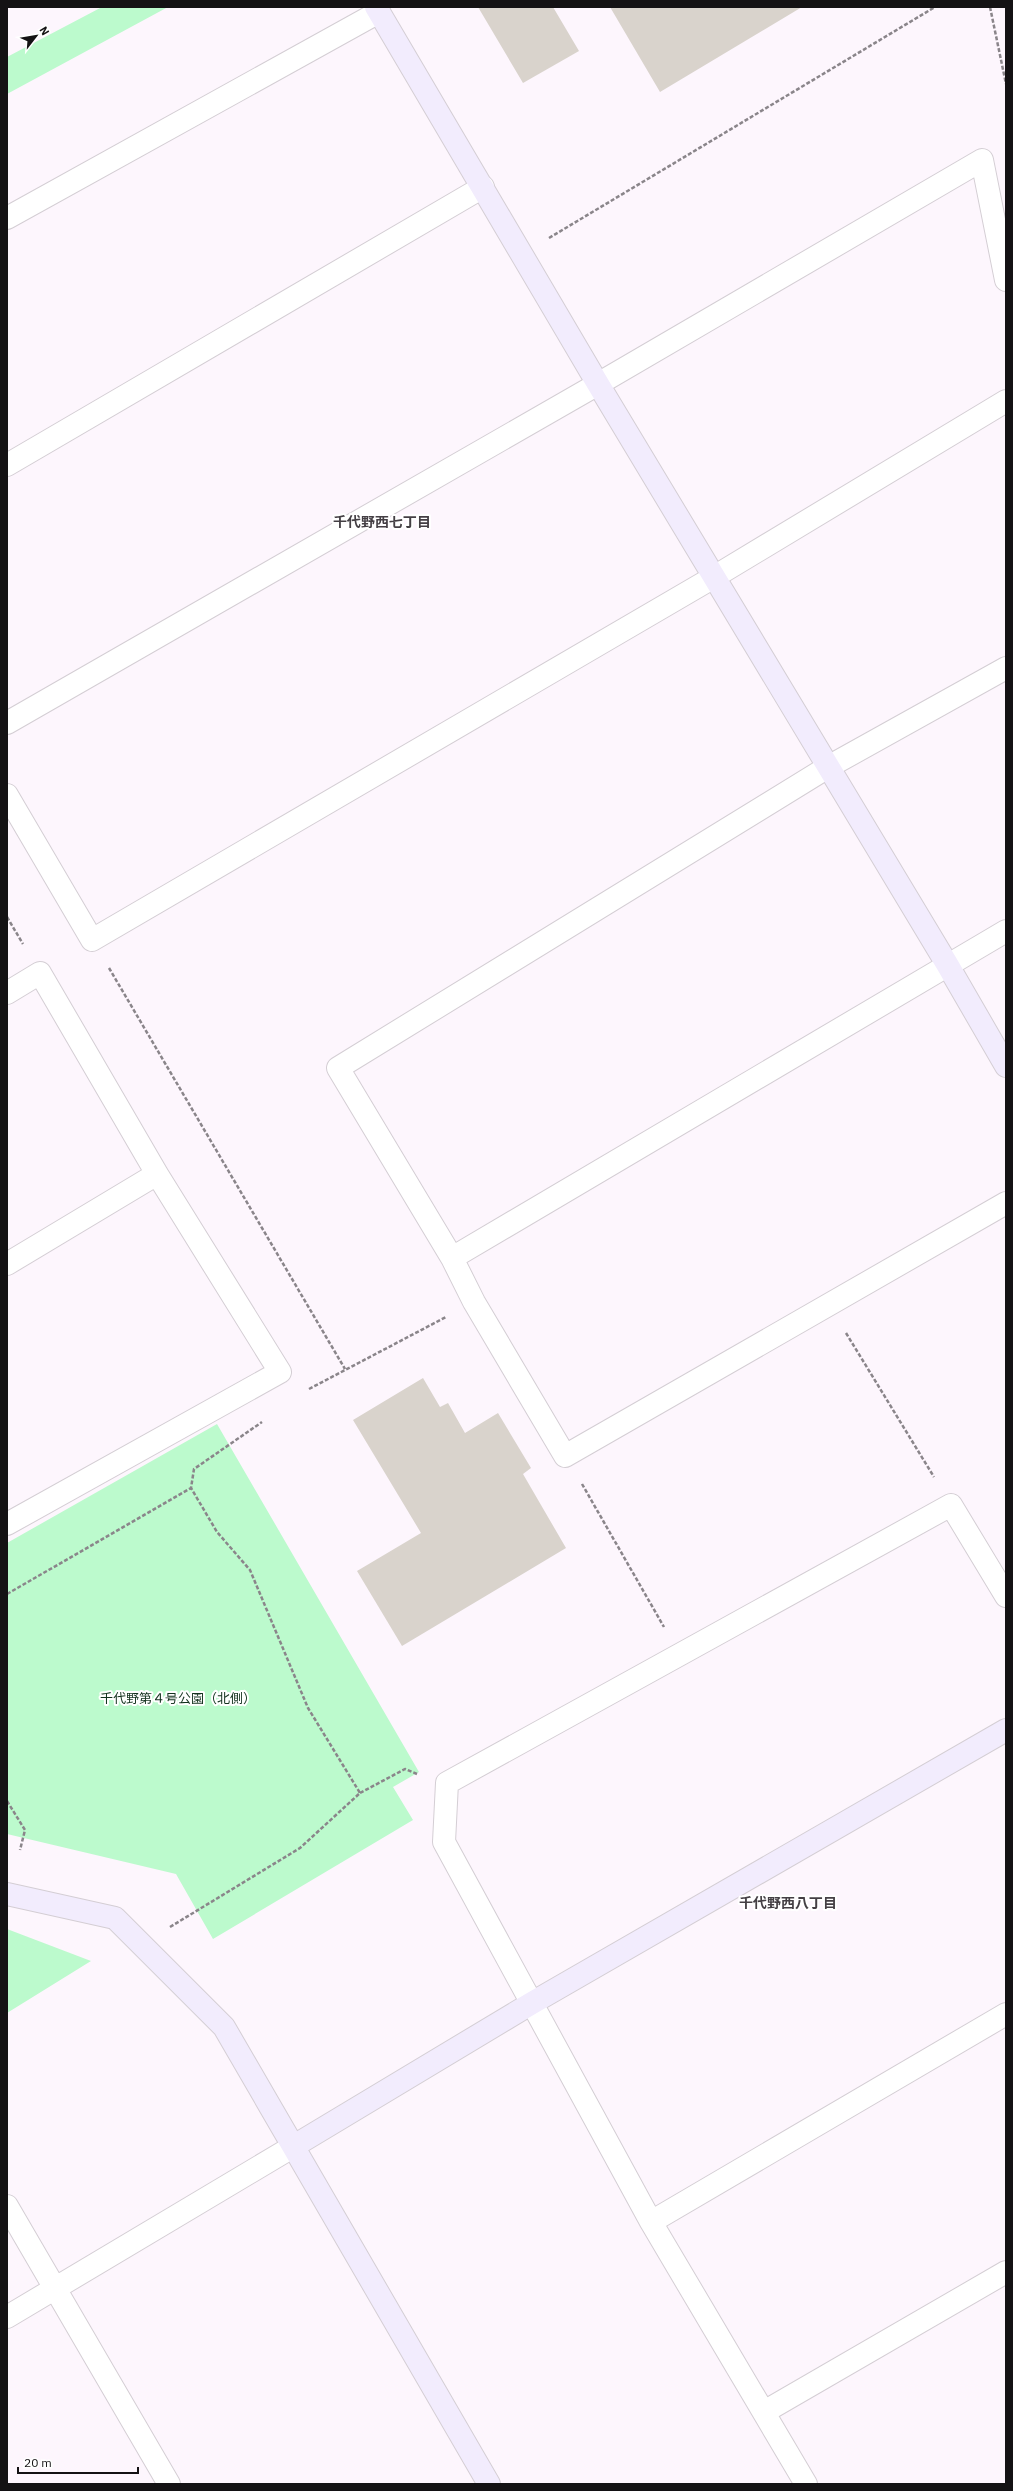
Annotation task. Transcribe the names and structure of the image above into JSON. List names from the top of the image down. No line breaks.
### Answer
{"districts":["千代野西七丁目","千代野西八丁目"],"parks":["千代野第４号公園（北側）"],"scale_bar":"20 m","north":"top right"}
